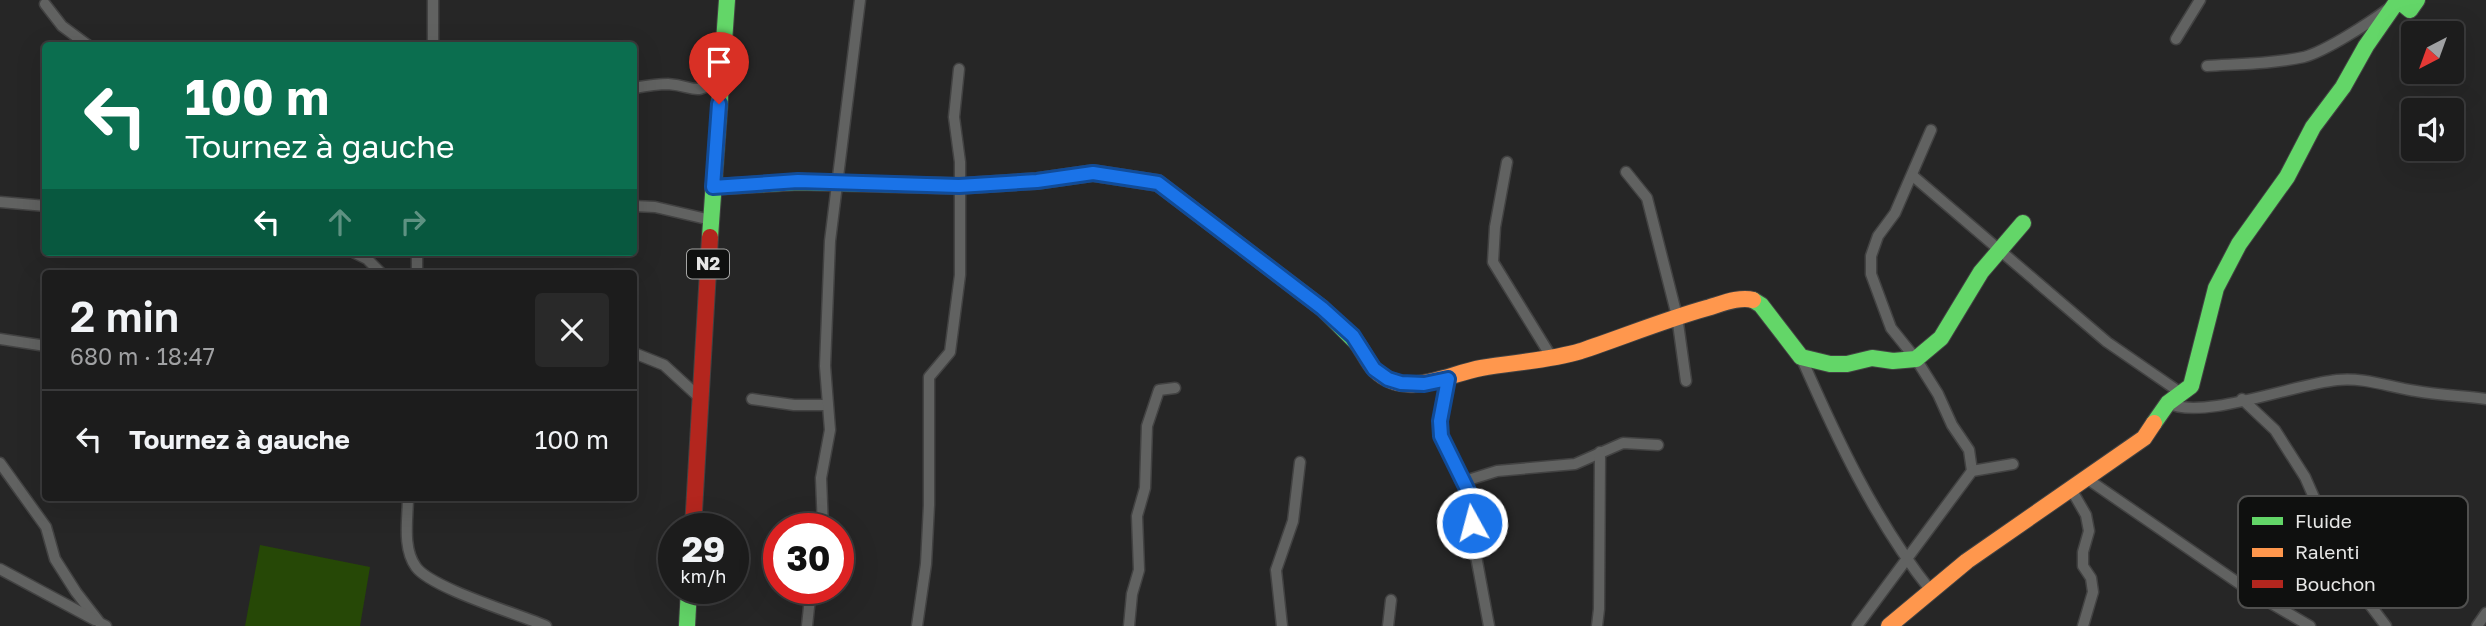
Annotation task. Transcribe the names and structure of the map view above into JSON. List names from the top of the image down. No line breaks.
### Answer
{"streets":{"main road":["N2"]},"legend":["Fluide","Ralenti","Bouchon"],"north":"bottom left","page":{"turn":["100 m","Tournez à gauche"],"heading":["2 min","680 m · 18:47"],"list":[{"name":"Tournez à gauche","value":"100 m"}],"speed":"29 km/h","limit":"30"}}
